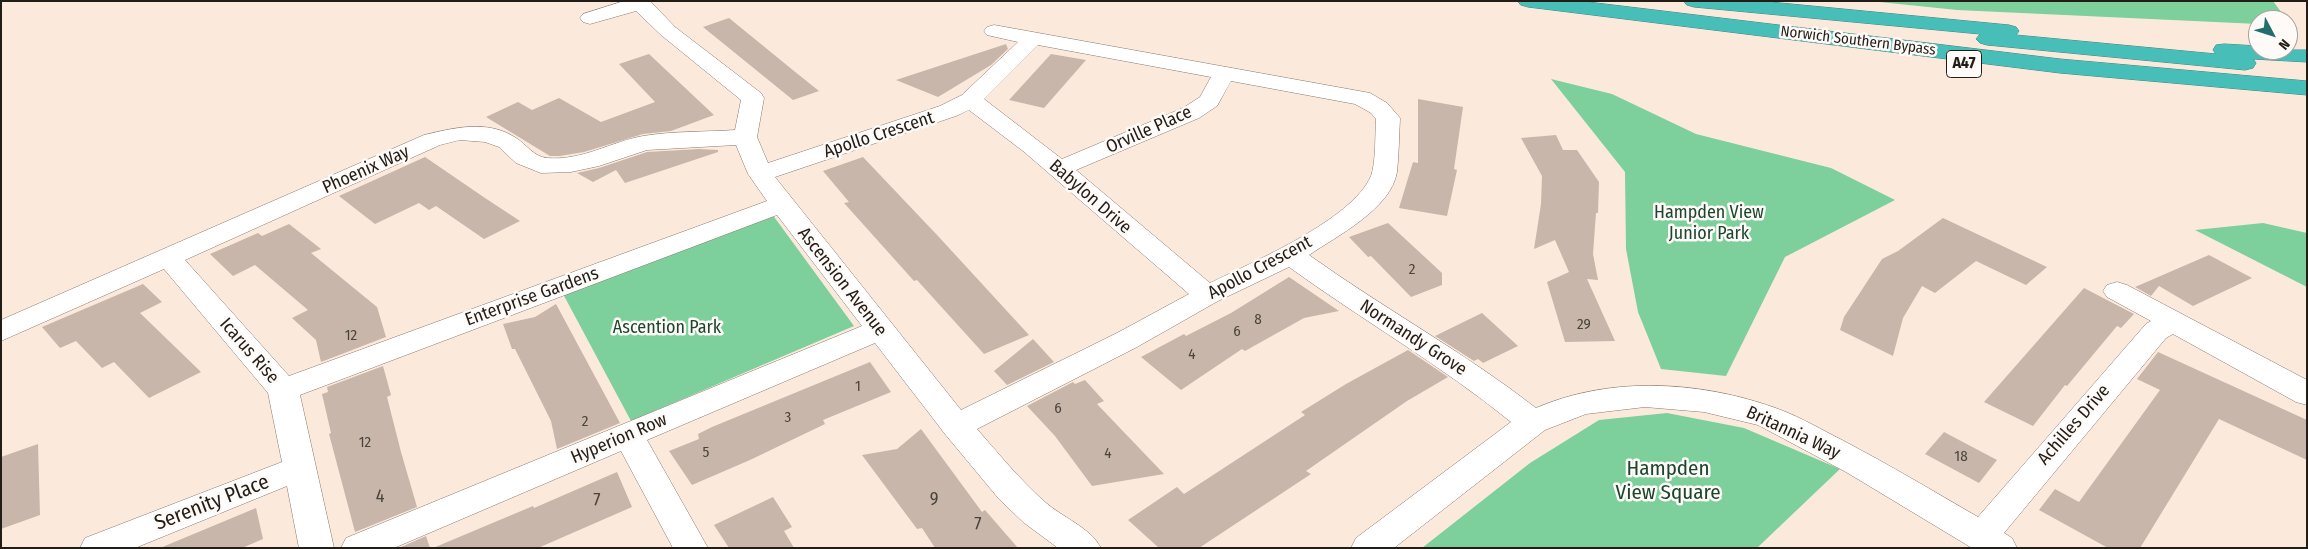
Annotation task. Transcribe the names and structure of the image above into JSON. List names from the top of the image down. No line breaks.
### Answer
{"streets":{"highway":["Norwich Southern Bypass","A47"],"street":["Orville Place","Apollo Crescent","Phoenix Way","Babylon Drive","Ascension Avenue","Enterprise Gardens","Normandy Grove","Icarus Rise","Achilles Drive","Britannia Way","Hyperion Row","Serenity Place"]},"crossings":[["Norwich Southern Bypass","A47"],["Orville Place","Apollo Crescent"],["Orville Place","Babylon Drive"],["Apollo Crescent","Babylon Drive"],["Apollo Crescent","Ascension Avenue"],["Apollo Crescent","Normandy Grove"],["Phoenix Way","Ascension Avenue"],["Phoenix Way","Icarus Rise"],["Ascension Avenue","Enterprise Gardens"],["Ascension Avenue","Hyperion Row"],["Enterprise Gardens","Icarus Rise"],["Normandy Grove","Britannia Way"],["Icarus Rise","Serenity Place"],["Achilles Drive","Britannia Way"]],"parks":["Hampden View Junior Park","Ascention Park","Hampden View Square"],"house_numbers":["2","8","29","6","12","4","1","6","3","2","12","5","4","18","4","9","7","7"],"north":"bottom right"}
